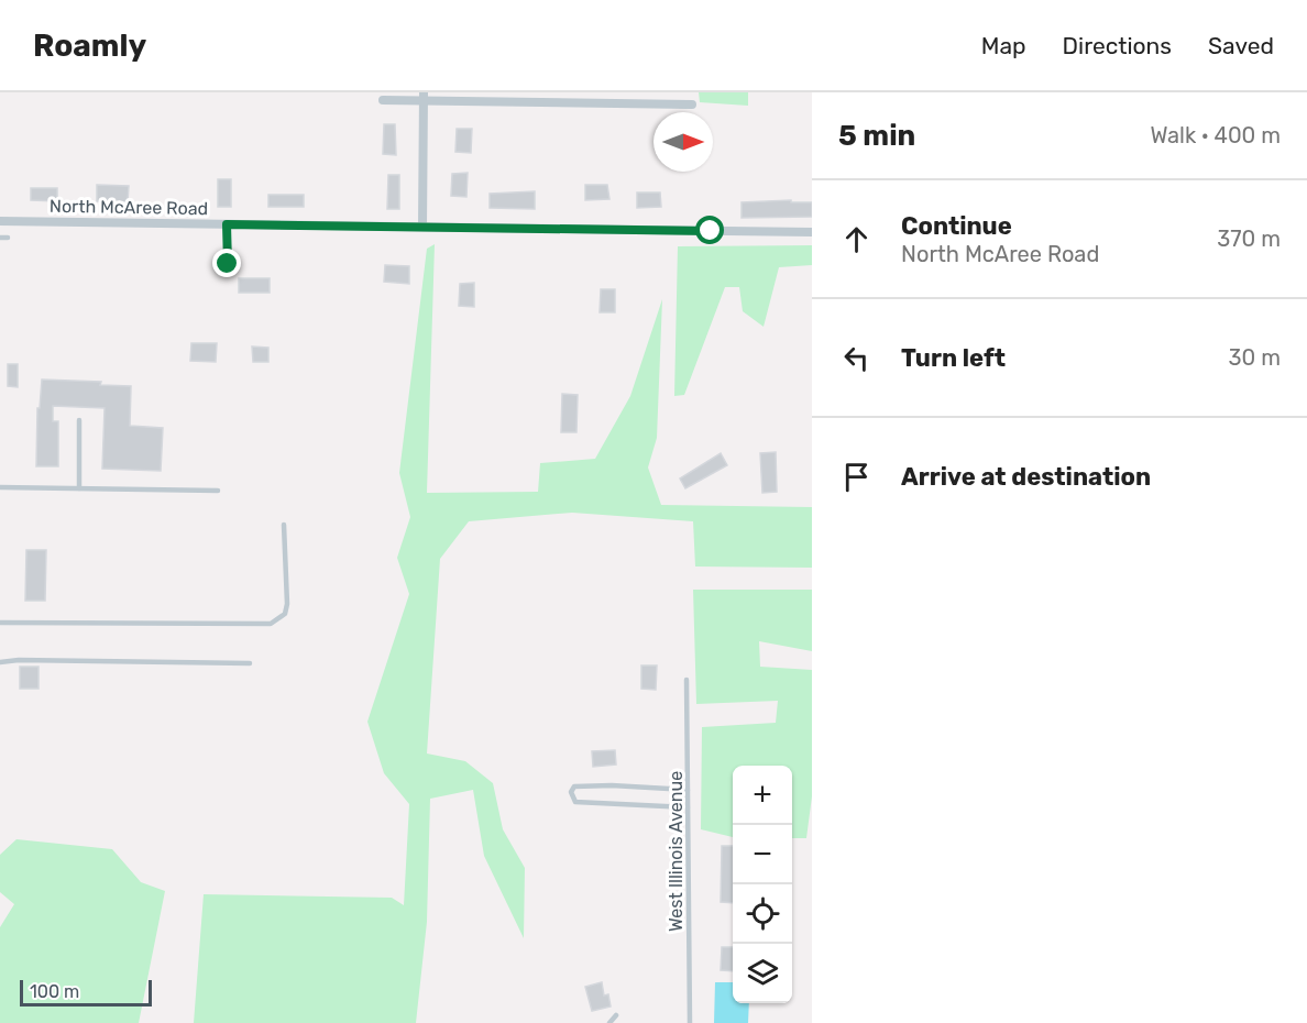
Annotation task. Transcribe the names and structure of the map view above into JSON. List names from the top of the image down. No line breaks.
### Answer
{"streets":{"street":["North McAree Road"],"lane":["West Illinois Avenue"]},"scale_bar":"100 m","north":"right","page":{"header":"Roamly","nav":["Map","Directions","Saved"],"heading":["5 min","Walk · 400 m"],"list":[["Continue","North McAree Road","370 m"],["Turn left","30 m"],"Arrive at destination"],"map_buttons":["+","−"],"scale":"100 m"}}
